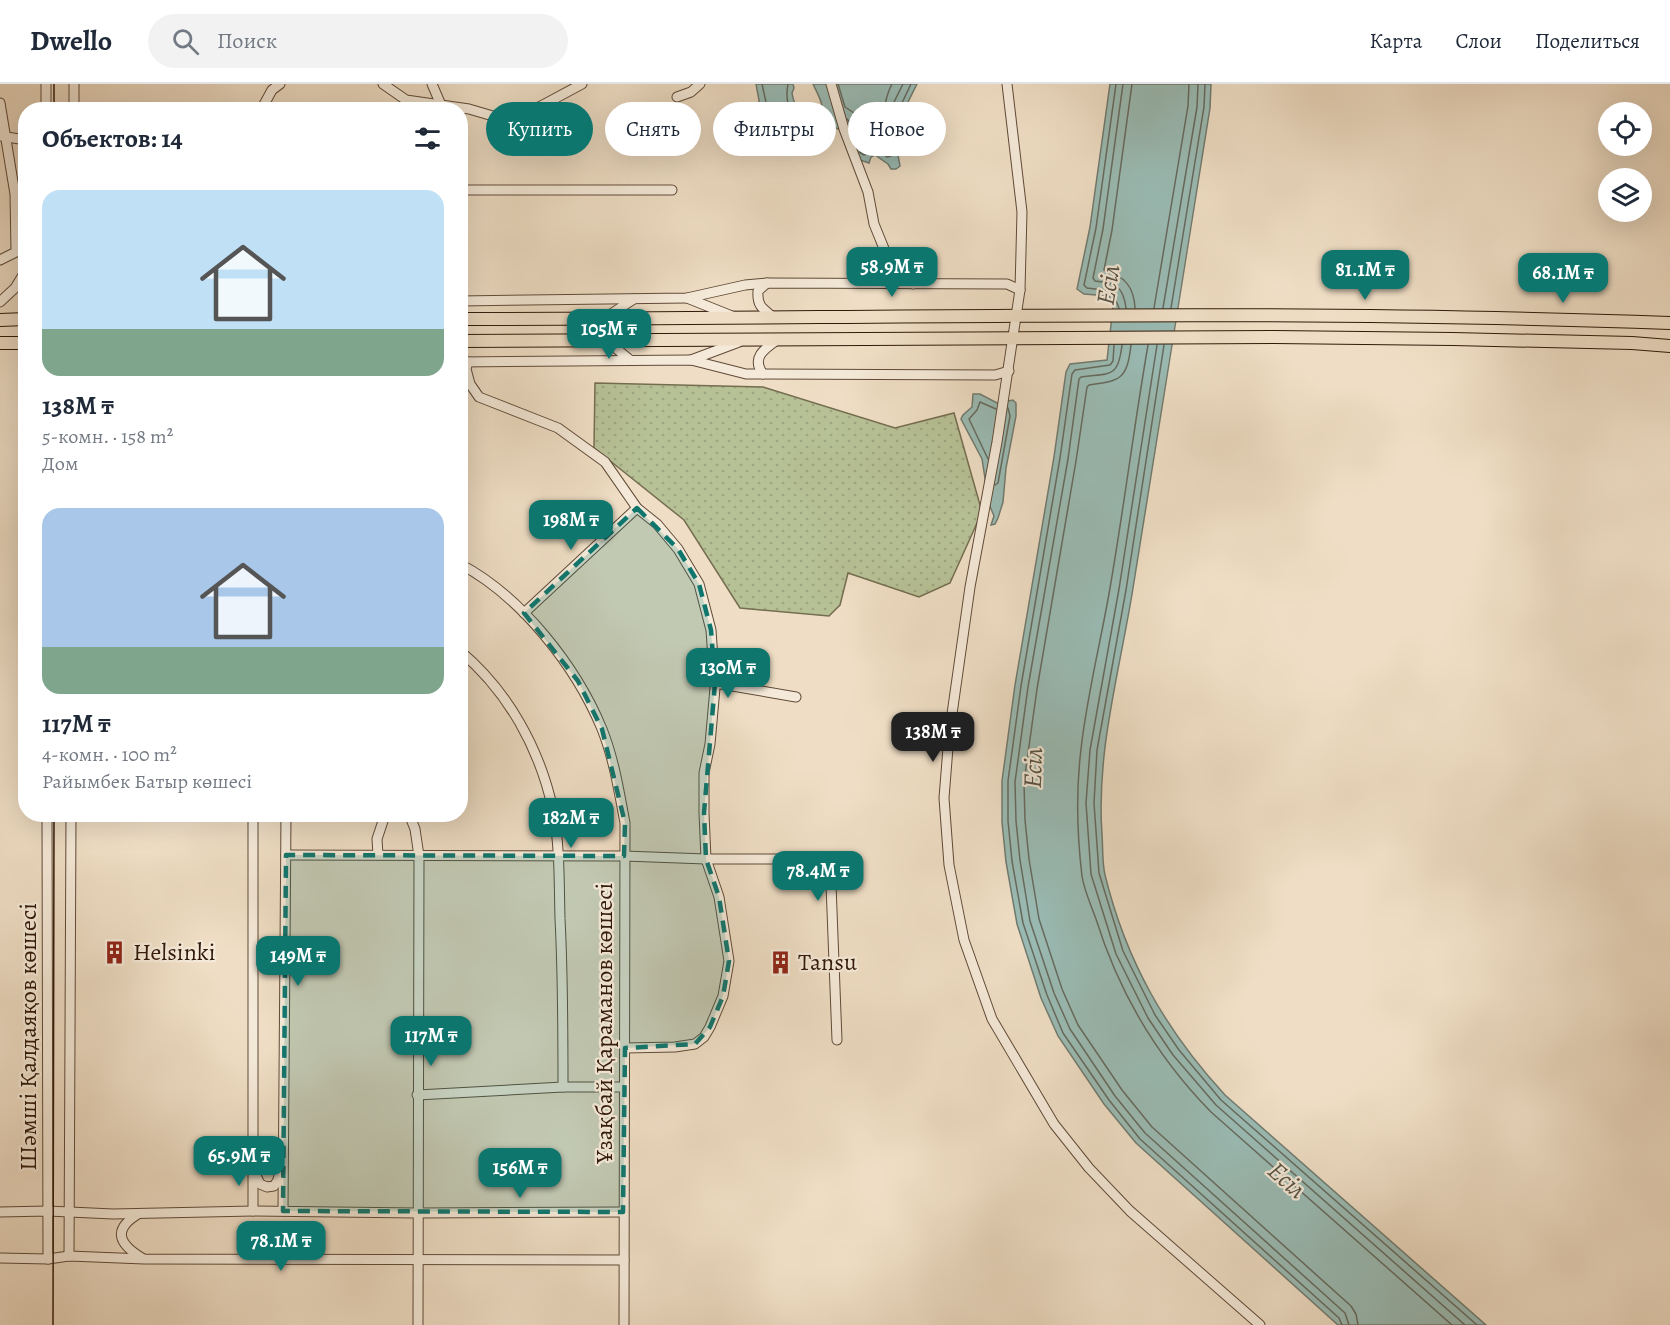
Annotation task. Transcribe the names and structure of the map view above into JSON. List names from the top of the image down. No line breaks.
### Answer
{"streets":{"street":["Ұзақбай Қараманов көшесі","Шәмші Қалдаяқов көшесі"]},"water":["Есіл"],"places":{"building":["Helsinki","Tansu"]},"page":{"header":"Dwello","search":"Поиск","nav":["Карта","Слои","Поделиться"],"chip":["Купить","Снять","Фильтры","Новое"],"heading":"Объектов: 14","list":[{"name":"138M ₸","note":"5-комн. · 158 m² · Дом"},{"name":"117M ₸","note":"4-комн. · 100 m² · Райымбек Батыр көшесі"}],"price":["58.9M ₸","81.1M ₸","68.1M ₸","105M ₸","198M ₸","130M ₸","138M ₸","182M ₸","78.4M ₸","149M ₸","117M ₸","65.9M ₸","156M ₸","78.1M ₸"]}}
